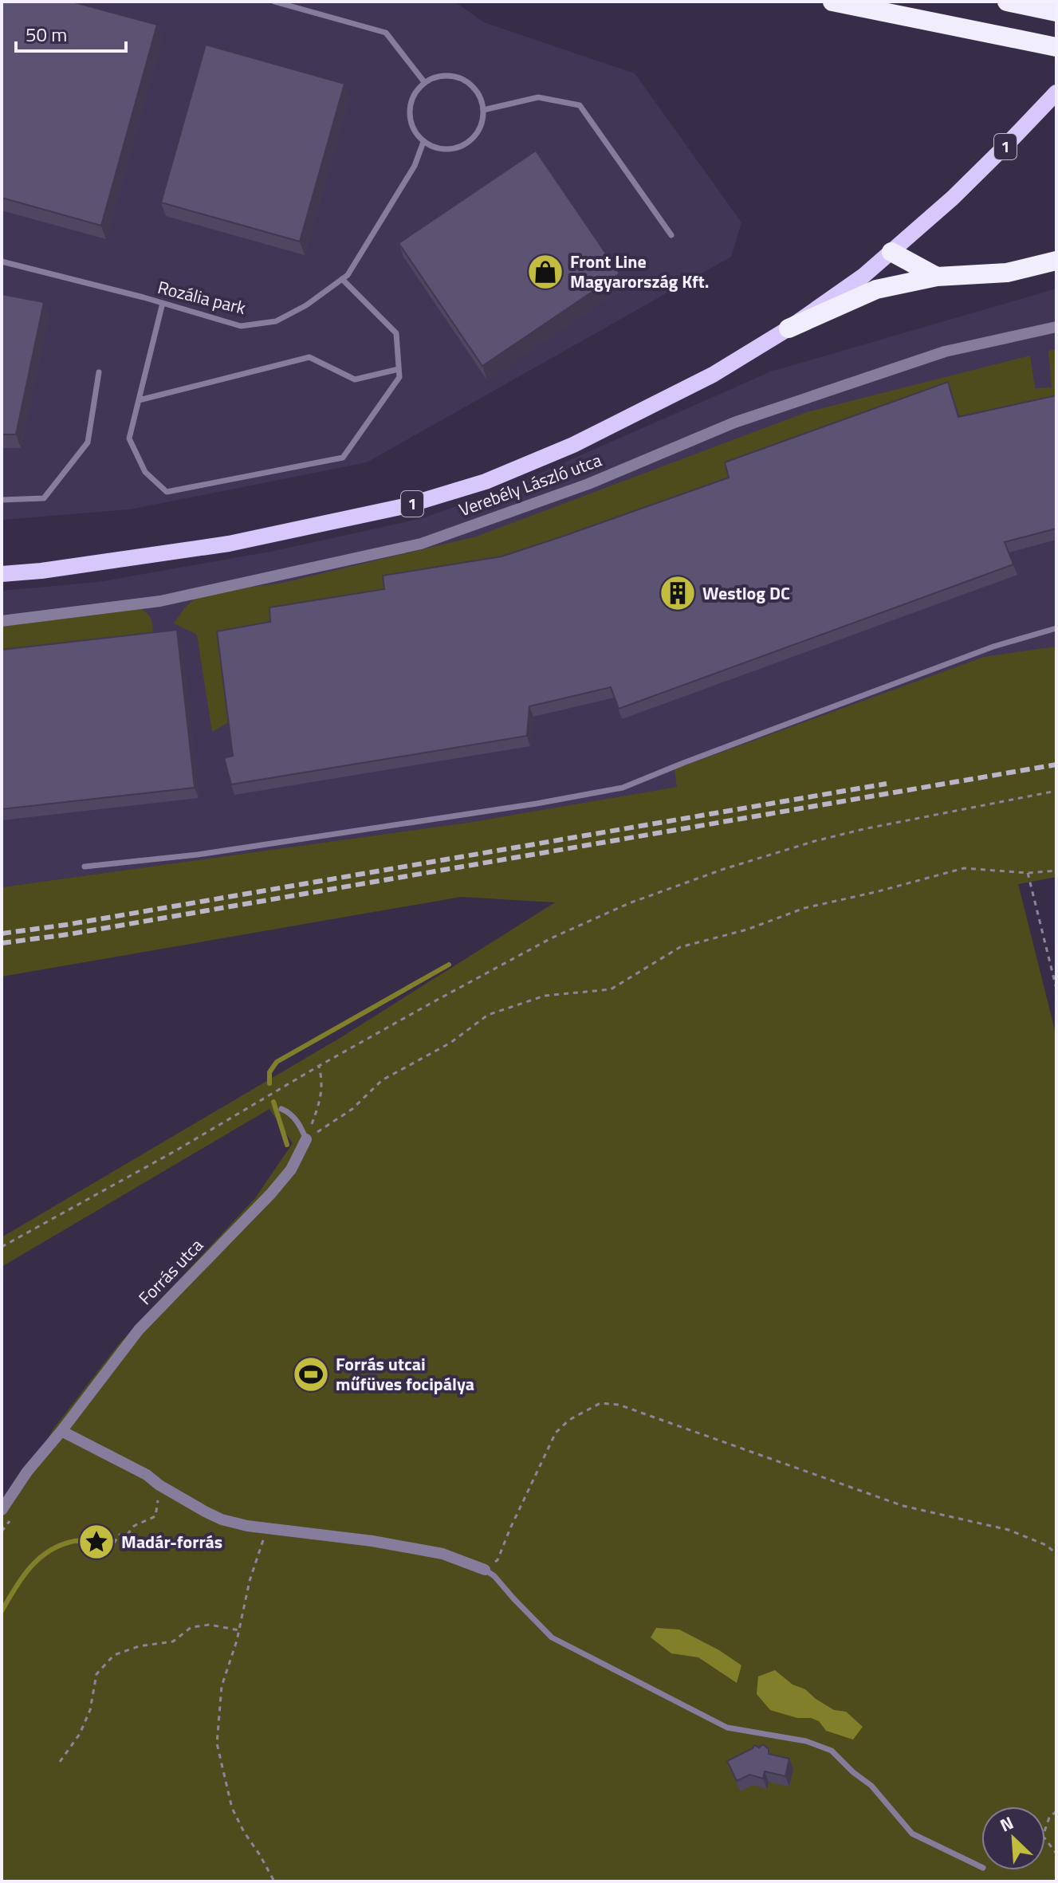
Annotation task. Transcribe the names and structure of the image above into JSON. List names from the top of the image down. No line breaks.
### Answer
{"streets":{"main road":["1"],"street":["Verebély László utca","Forrás utca"],"lane":["Rozália park"]},"places":{"shop":["Front Line Magyarország Kft."],"building":["Westlog DC"],"sports":["Forrás utcai műfüves focipálya"],"place":["Madár-forrás"]},"scale_bar":"50 m","north":"top left"}
